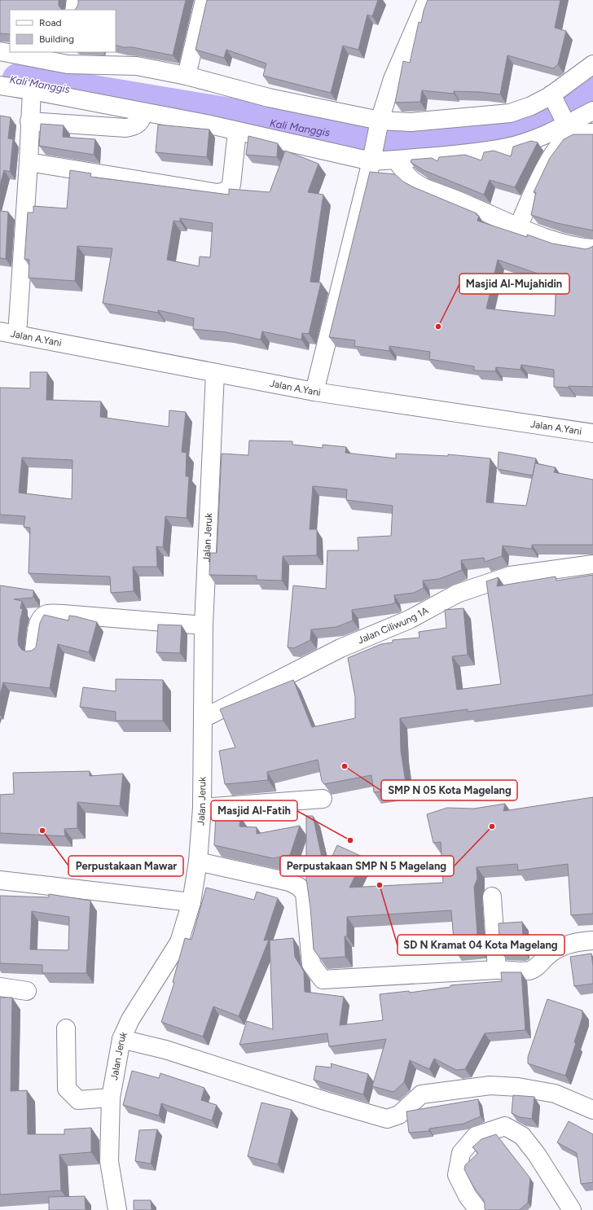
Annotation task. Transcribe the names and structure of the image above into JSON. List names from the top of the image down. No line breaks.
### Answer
{"streets":{"main road":["Jalan A.Yani","Jalan Jeruk","Jalan Ciliwung 1A"]},"crossings":[["Jalan A.Yani","Jalan Jeruk"],["Jalan Jeruk","Jalan Ciliwung 1A"]],"water":["Kali Manggis"],"places":["Masjid Al-Mujahidin","SMP N 05 Kota Magelang","Perpustakaan SMP N 5 Magelang","Perpustakaan Mawar","Masjid Al-Fatih","SD N Kramat 04 Kota Magelang"],"legend":["Road","Building"]}
